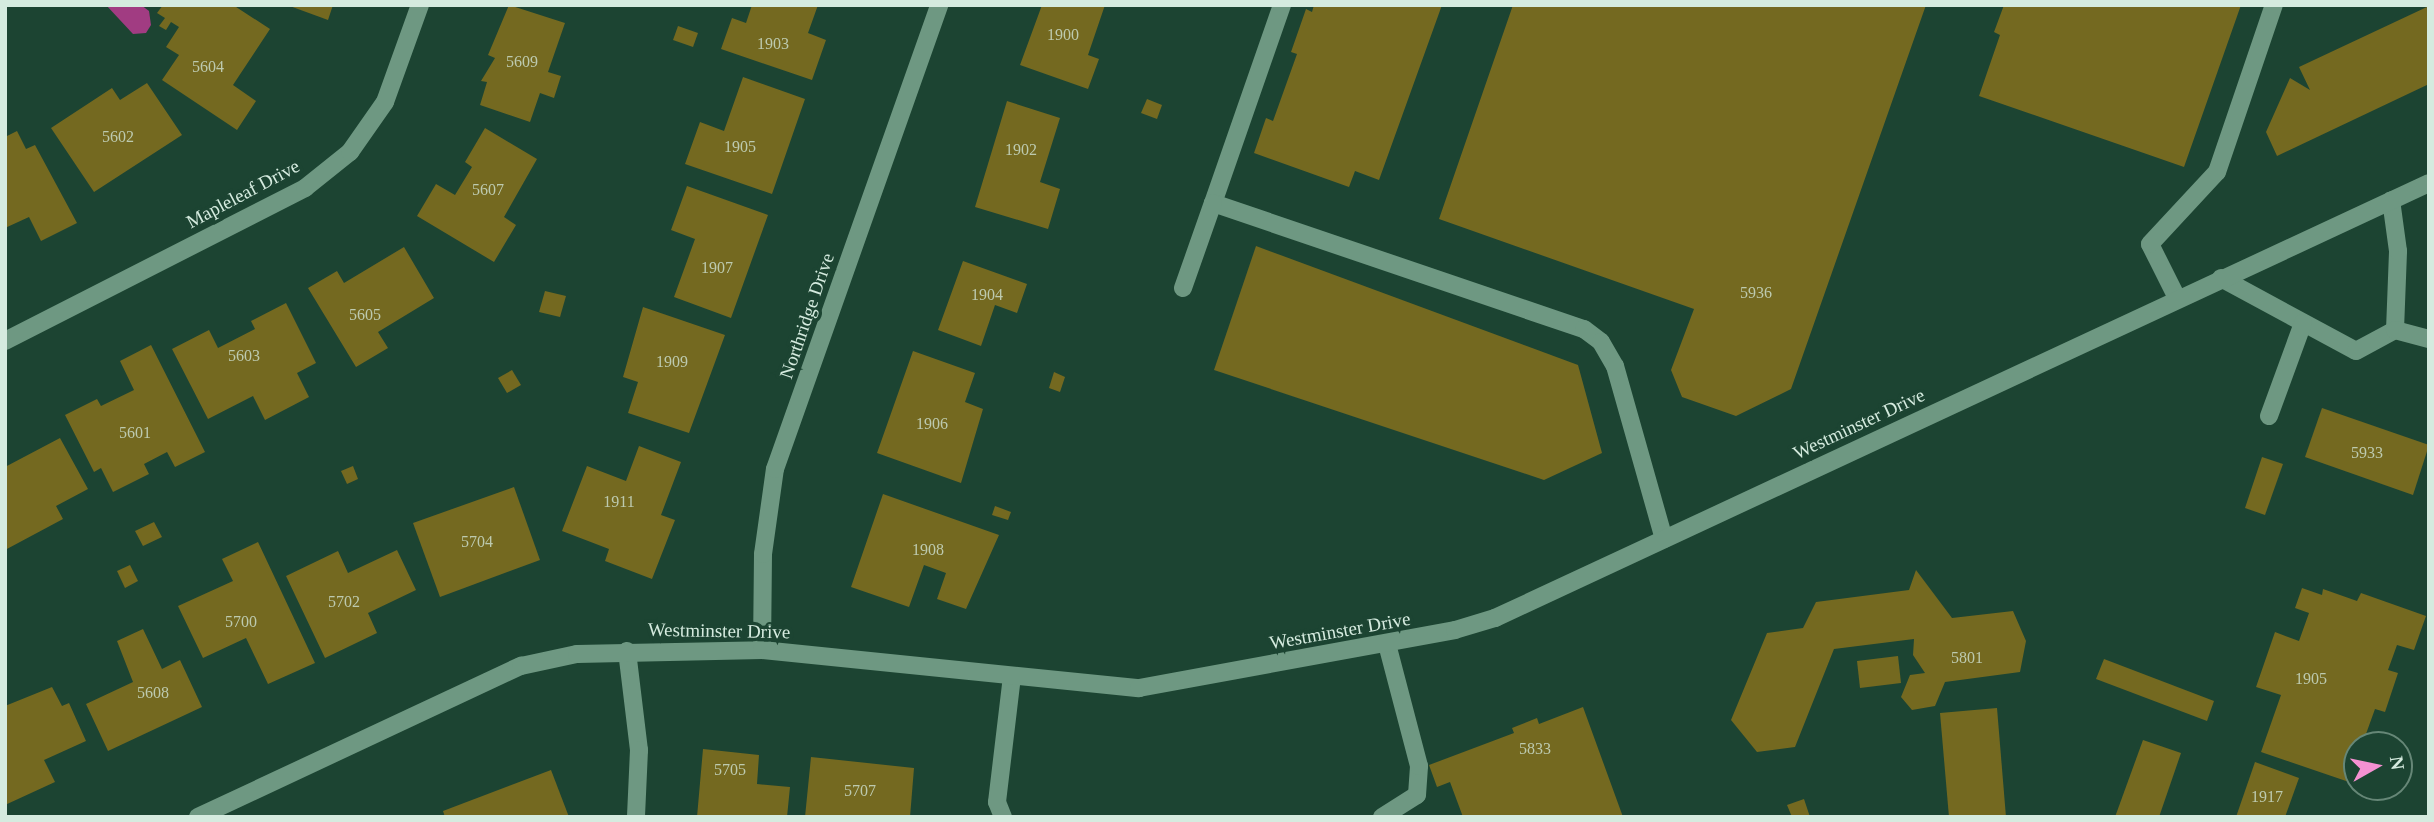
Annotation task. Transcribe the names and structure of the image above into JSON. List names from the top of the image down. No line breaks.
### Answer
{"streets":{"street":["Mapleleaf Drive","Northridge Drive","Westminster Drive"]},"crossings":[["Northridge Drive","Westminster Drive"]],"house_numbers":["1900","1903","5609","5604","5602","1905","1902","5607","1907","5936","1904","5605","5603","1909","1906","5601","5933","1911","5704","1908","5702","5700","5801","1905","5608","5833","5705","5707","1917"],"north":"right"}
